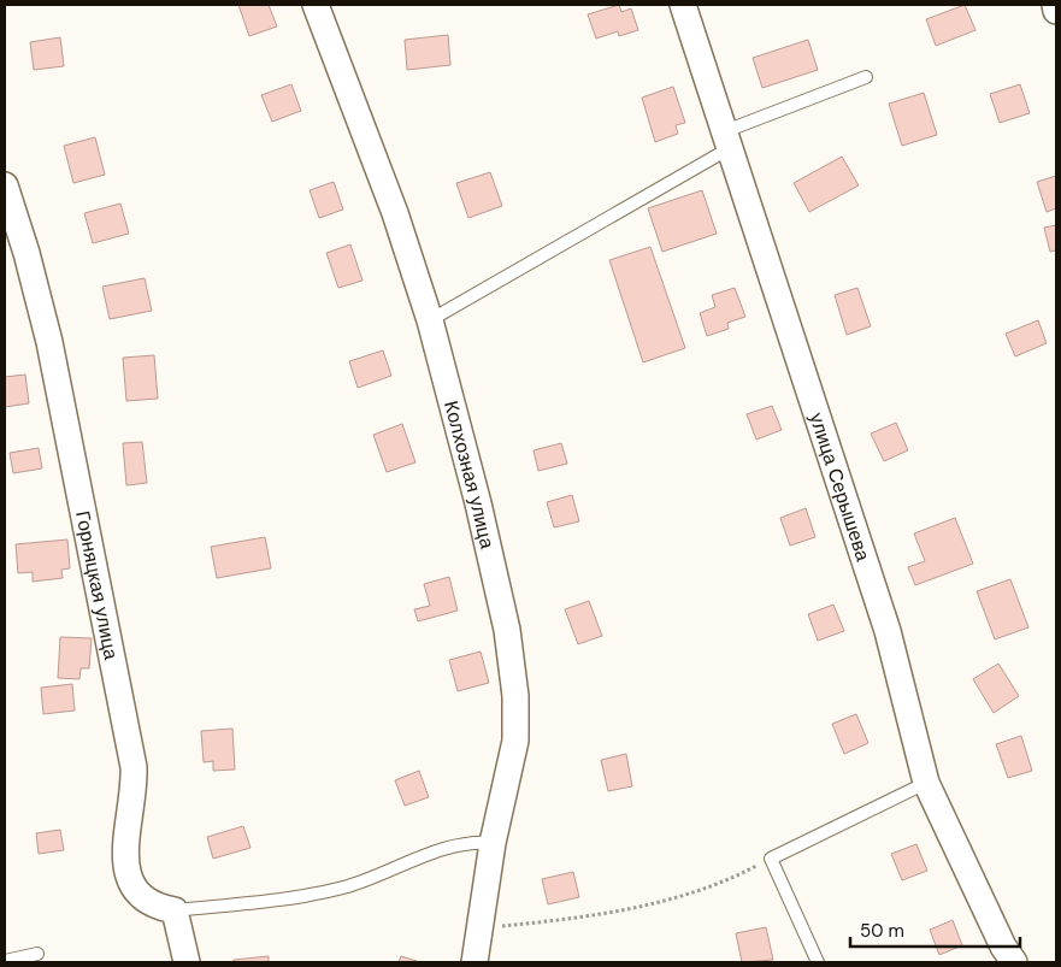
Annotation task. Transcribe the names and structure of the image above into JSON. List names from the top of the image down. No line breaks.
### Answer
{"streets":{"street":["Колхозная улица","улица Серышева","Горняцкая улица"]},"scale_bar":"50 m"}
